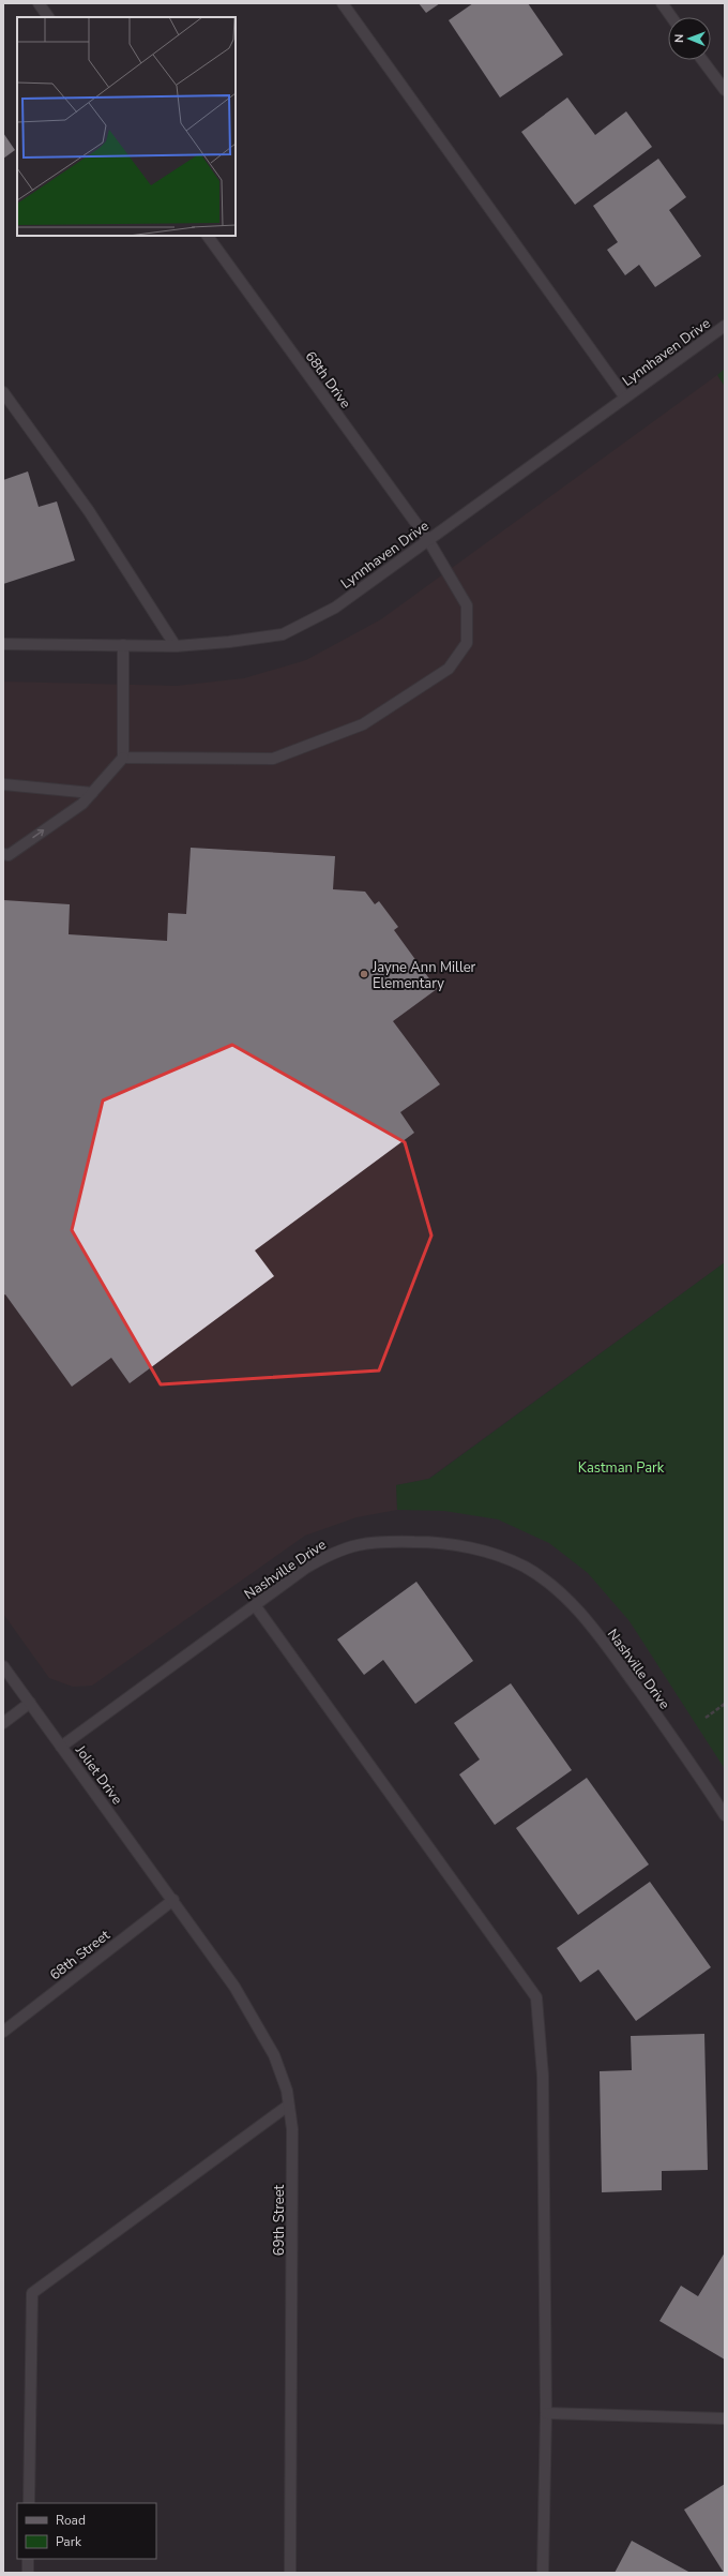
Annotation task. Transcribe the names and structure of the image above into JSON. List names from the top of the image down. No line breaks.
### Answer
{"streets":{"street":["Lynnhaven Drive","68th Drive","Nashville Drive","Joliet Drive","68th Street","69th Street"]},"crossings":[["Lynnhaven Drive","68th Drive"],["Nashville Drive","Joliet Drive"],["Joliet Drive","68th Street"],["Joliet Drive","69th Street"],["68th Street","69th Street"]],"parks":["Kastman Park"],"places":["Jayne Ann Miller Elementary"],"legend":["Road","Park"],"north":"left"}
